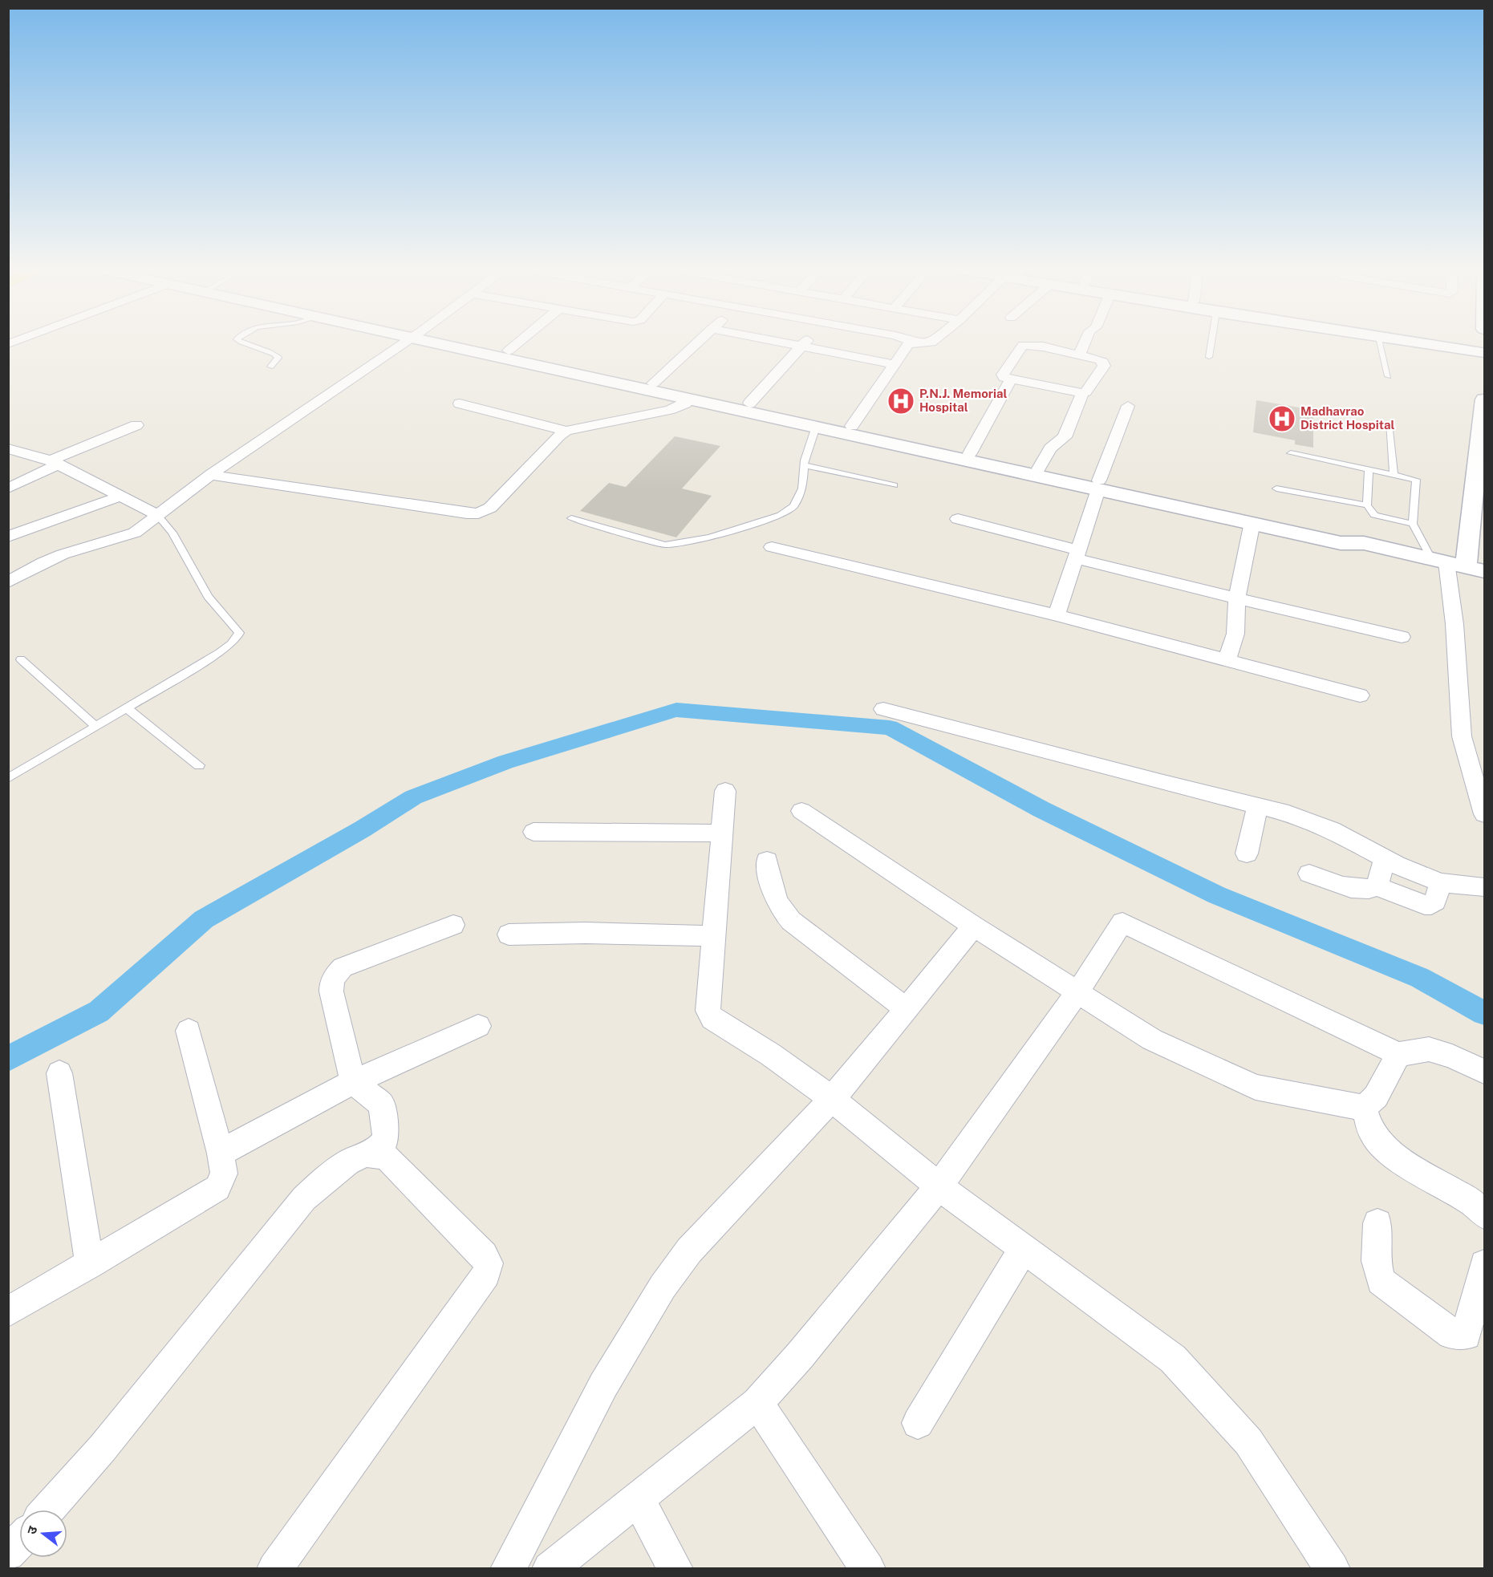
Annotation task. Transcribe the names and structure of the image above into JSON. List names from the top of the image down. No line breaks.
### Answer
{"places":{"hospital":["P.N.J. Memorial Hospital","Madhavrao District Hospital"]},"north":"left"}
